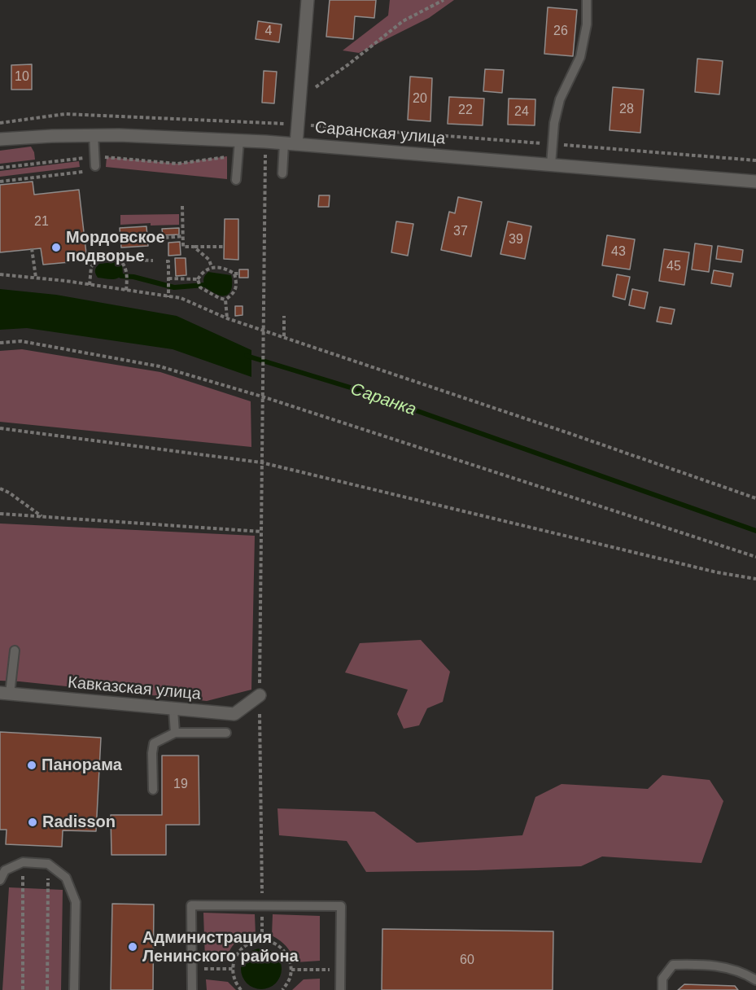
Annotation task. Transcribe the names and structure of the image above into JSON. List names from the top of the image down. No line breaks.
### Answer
{"streets":{"street":["Саранская улица","Кавказская улица"]},"water":["Саранка"],"places":["Мордовское подворье","Панорама","Radisson","Администрация Ленинского района"],"house_numbers":["4","26","10","20","28","22","24","21","37","39","43","45","19","60"]}
